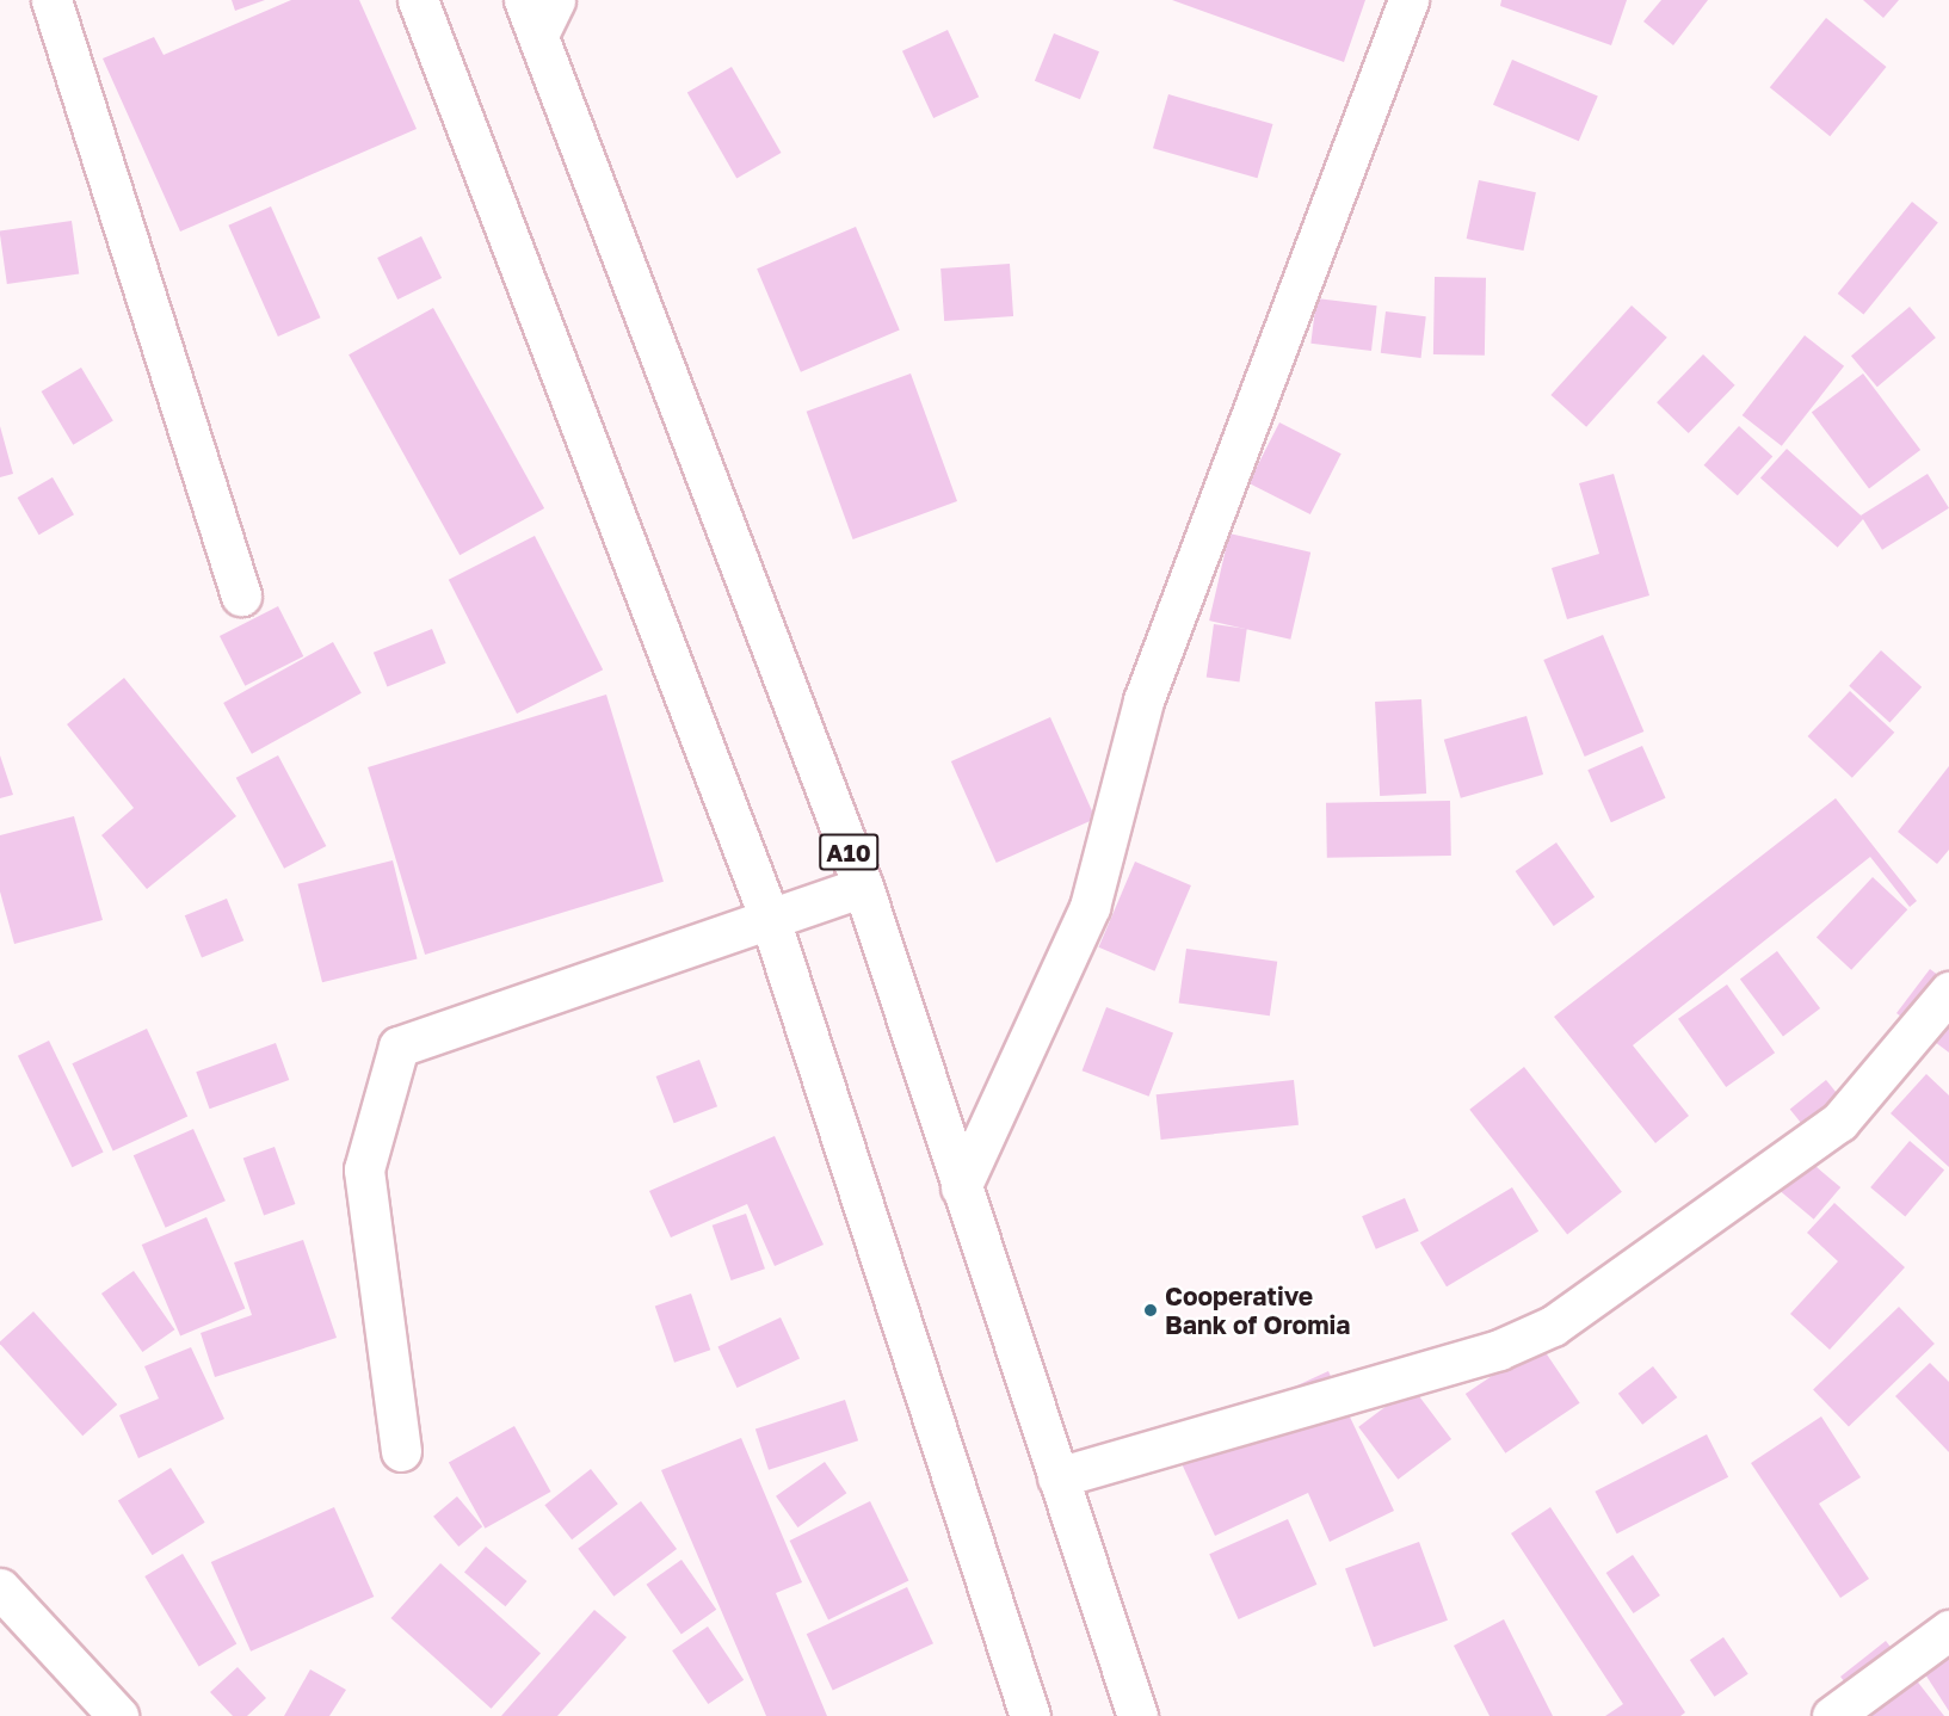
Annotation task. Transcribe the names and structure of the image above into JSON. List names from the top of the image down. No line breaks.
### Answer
{"streets":{"main road":["A10"]},"places":["Cooperative Bank of Oromia"]}
